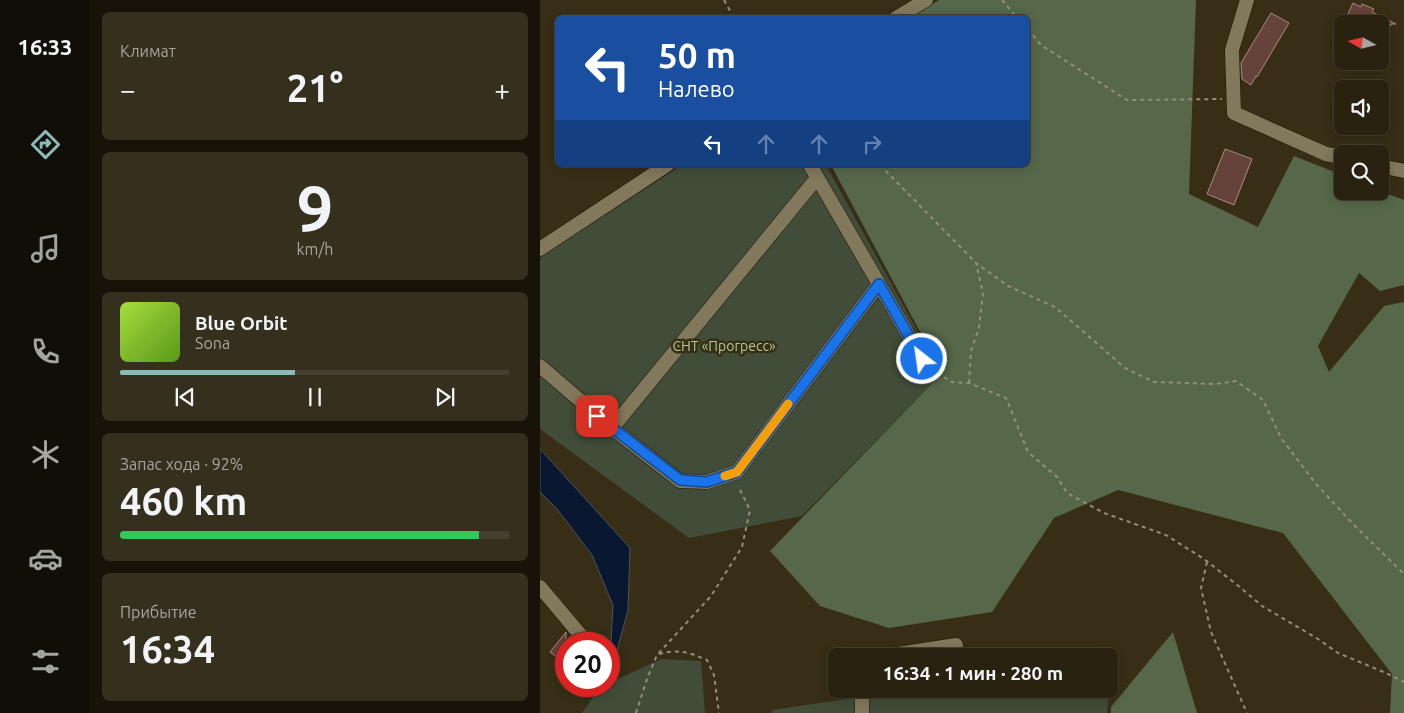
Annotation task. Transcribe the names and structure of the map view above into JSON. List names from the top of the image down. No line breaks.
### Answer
{"parks":["СНТ «Прогресс»"],"north":"left","page":{"tabs":"16:33","tile":["Климат",["9","km/h"],["Запас хода · 92%","460 km"],["Прибытие","16:34"]],"turn":["50 m","Налево"],"heat":["−","21°","+"],"song":["Blue Orbit","Sona"],"limit":"20","trip":"16:34 · 1 мин · 280 m"}}
